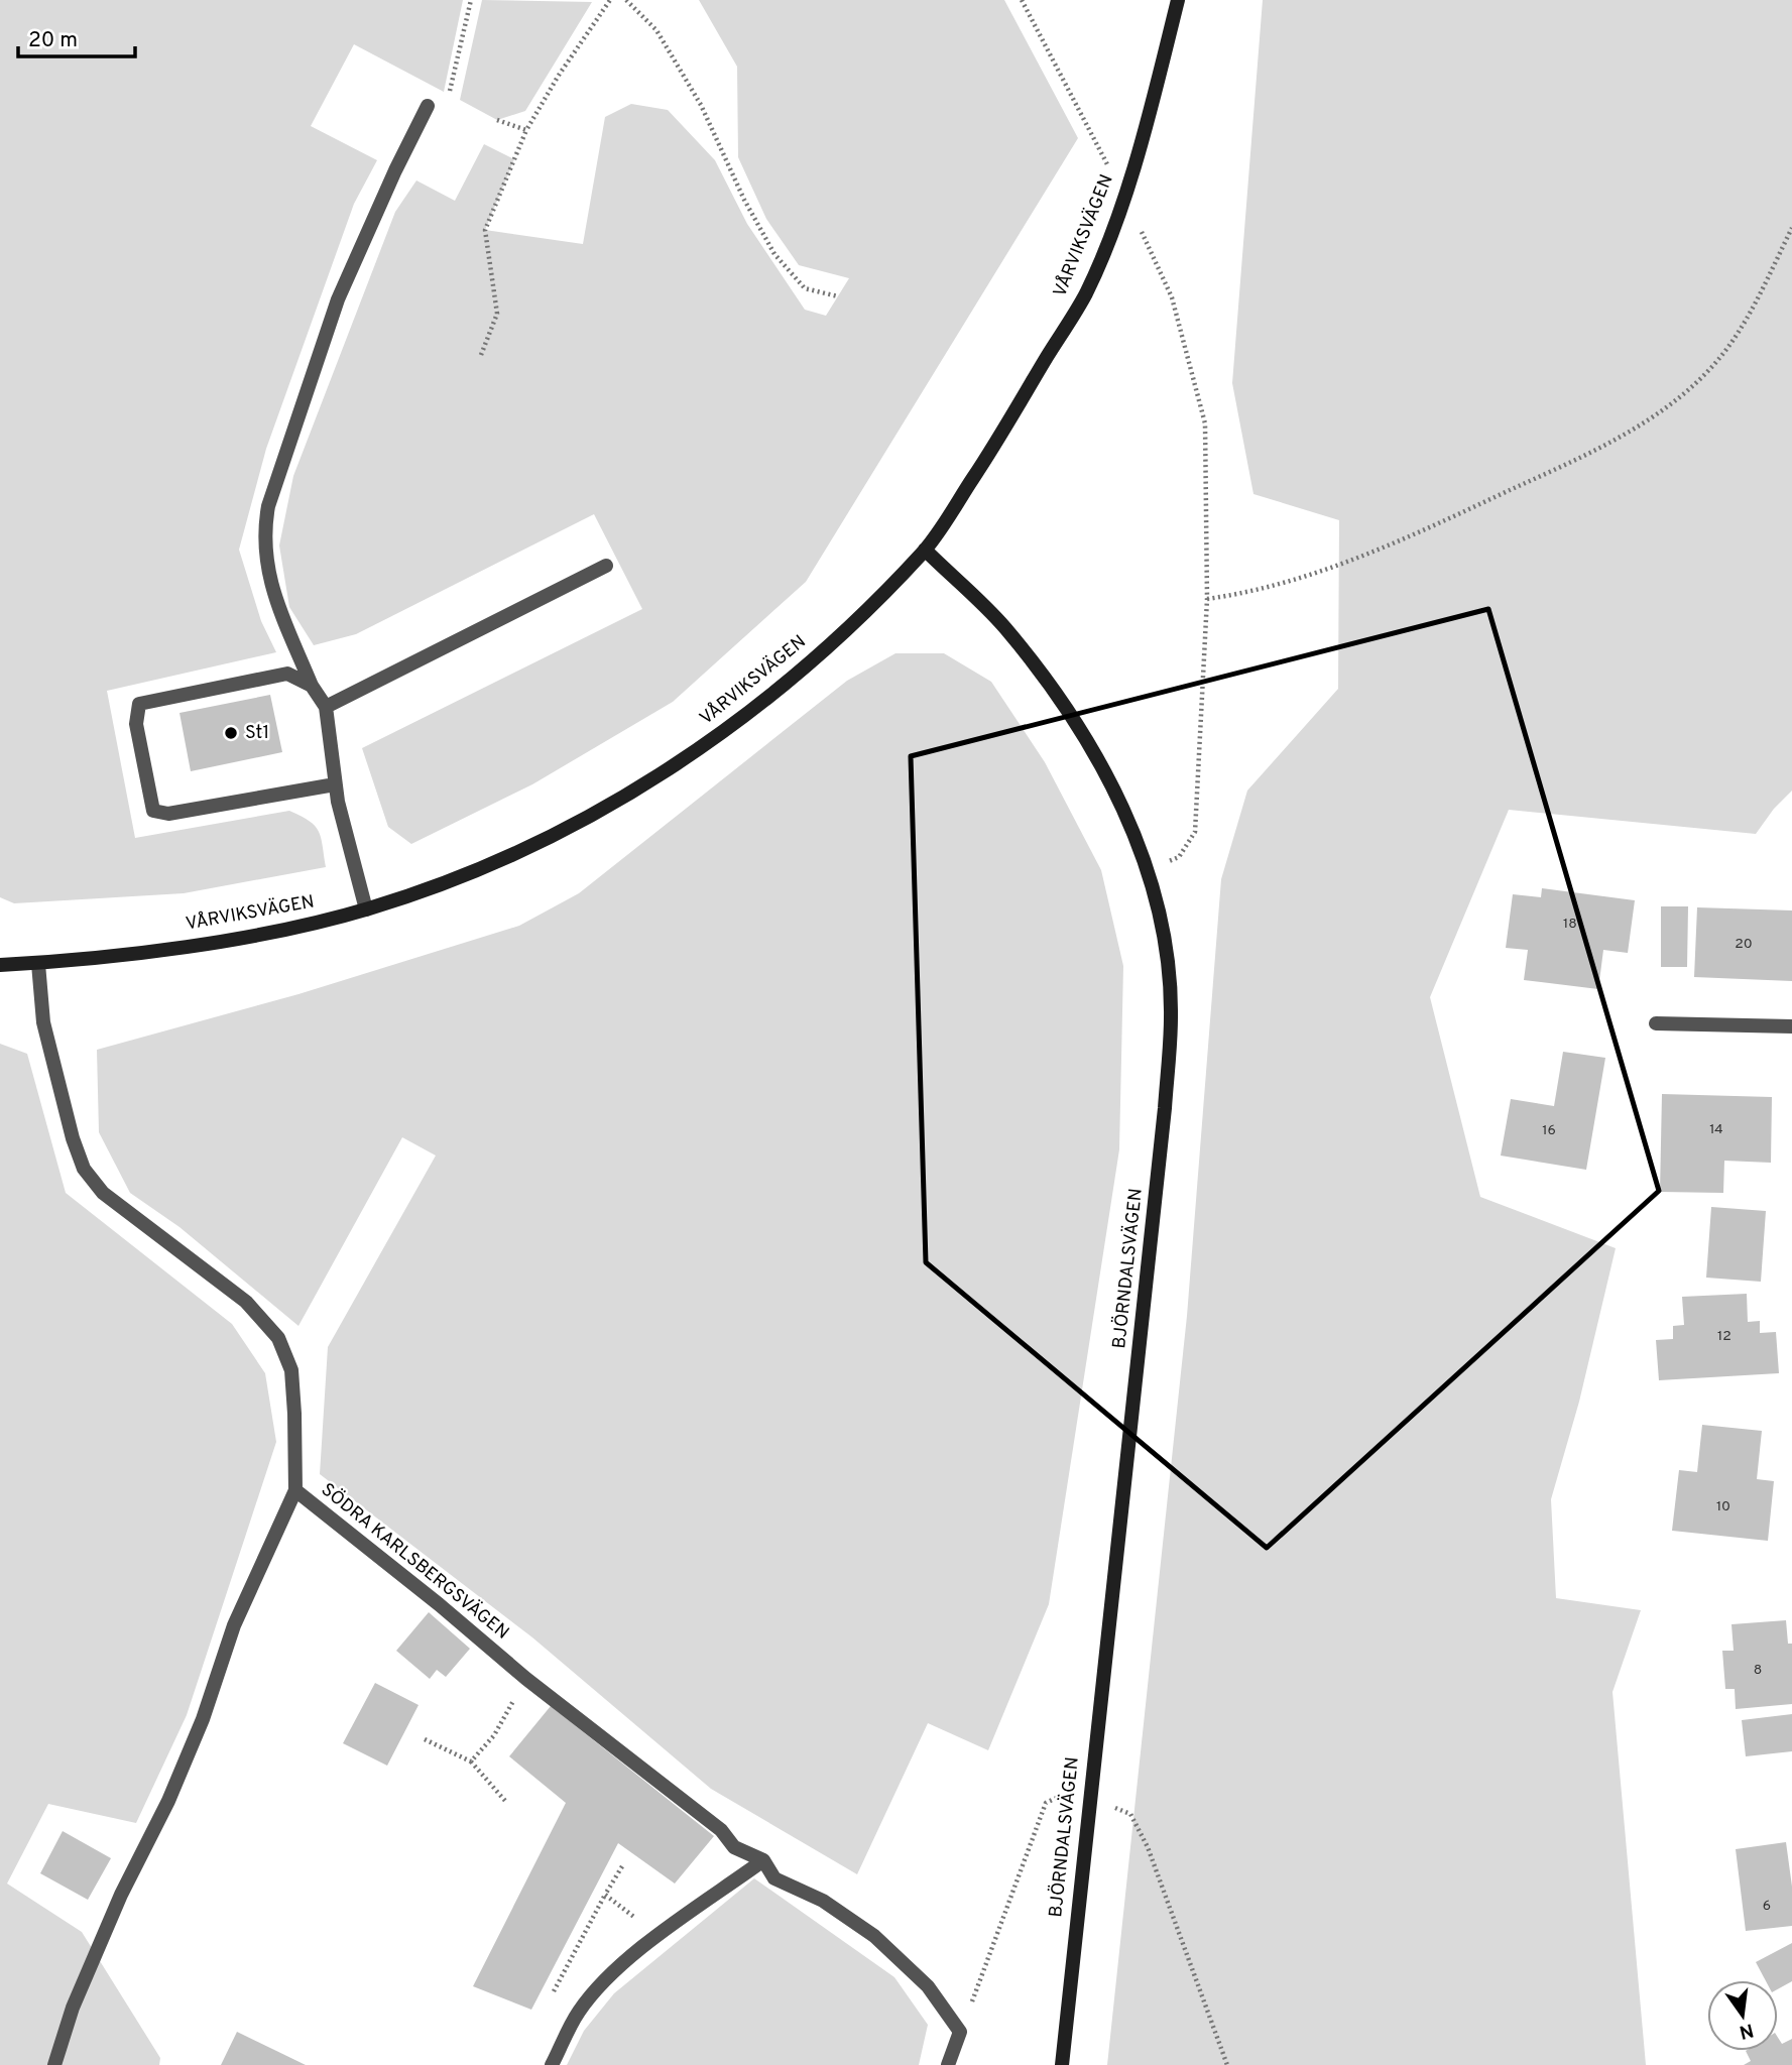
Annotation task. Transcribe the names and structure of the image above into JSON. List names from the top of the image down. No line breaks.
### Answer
{"streets":{"street":["VÅRVIKSVÄGEN","BJÖRNDALSVÄGEN","SÖDRA KARLSBERGSVÄGEN"]},"crossings":[["VÅRVIKSVÄGEN","BJÖRNDALSVÄGEN"],["VÅRVIKSVÄGEN","SÖDRA KARLSBERGSVÄGEN"]],"places":["St1"],"house_numbers":["18","20","14","16","12","10","8","6"],"scale_bar":"20 m","north":"bottom"}
